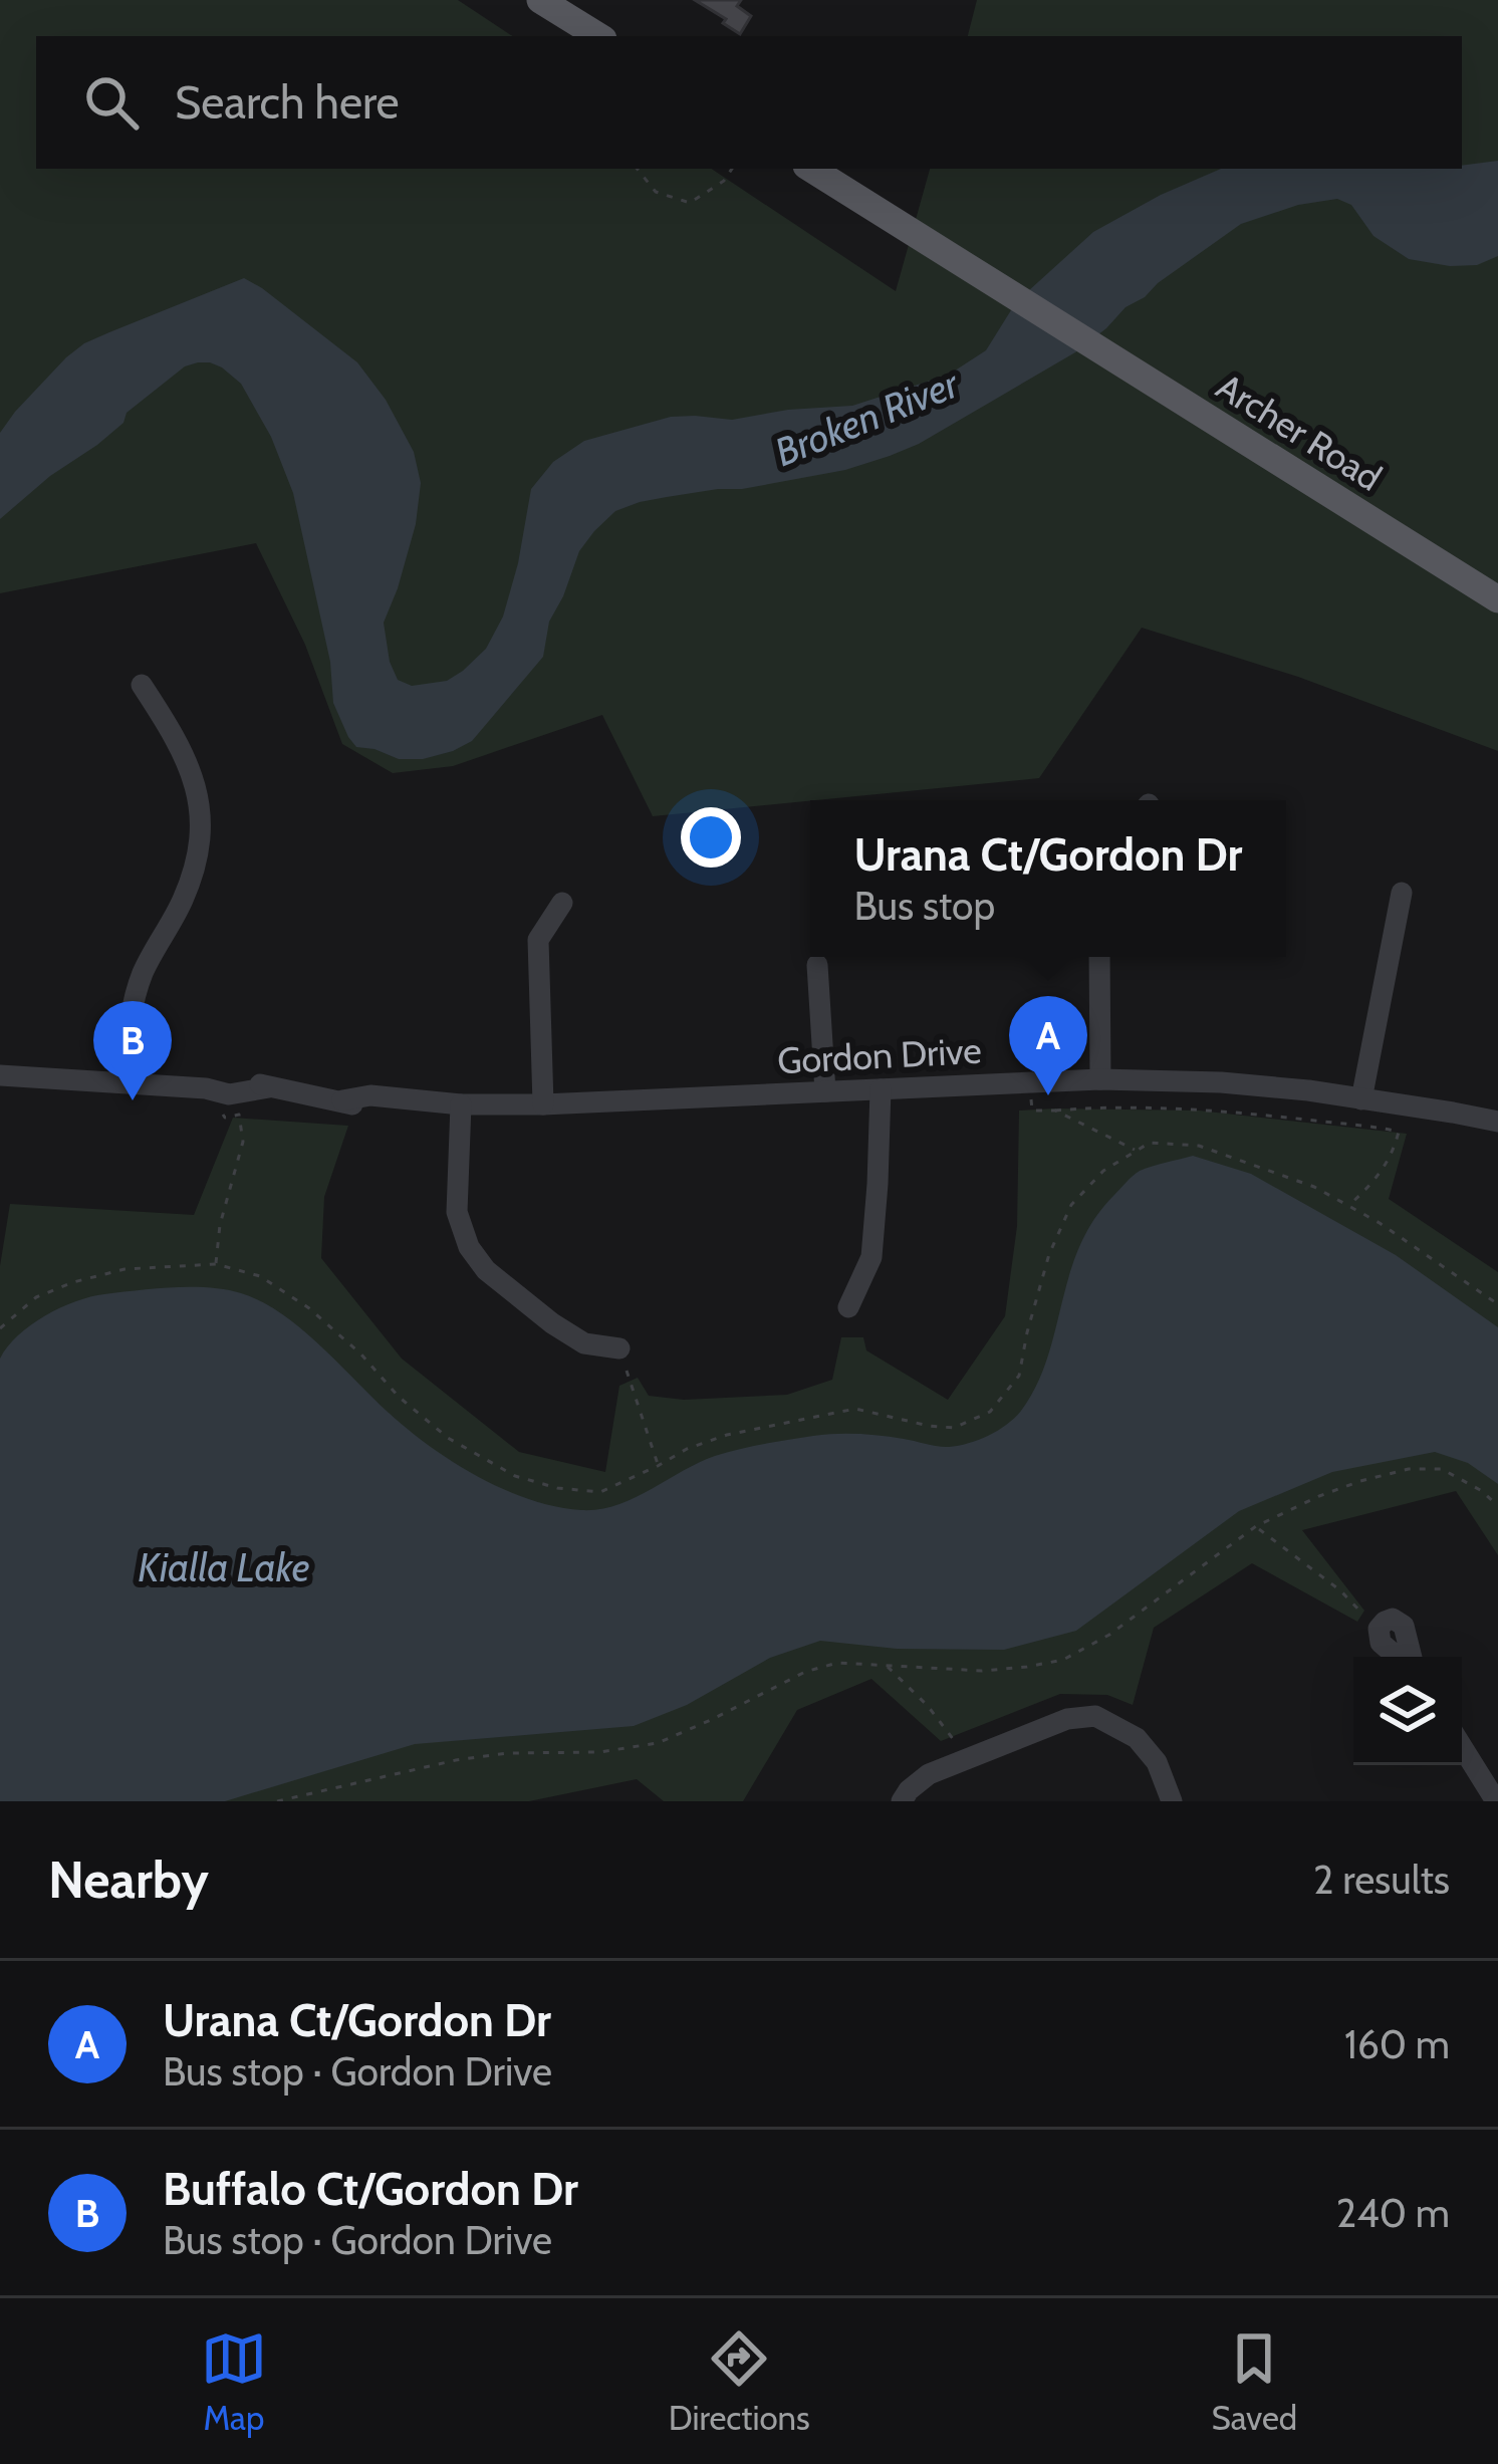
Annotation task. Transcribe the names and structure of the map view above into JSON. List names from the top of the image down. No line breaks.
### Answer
{"streets":{"main road":["Archer Road"],"street":["Gordon Drive"]},"water":["Broken River","Kialla Lake"],"page":{"search":"Search here","popup":["Urana Ct/Gordon Dr","Bus stop"],"pins":["A","B"],"heading":["Nearby","2 results"],"list":[{"mark":"A","name":"Urana Ct/Gordon Dr","note":"Bus stop · Gordon Drive","value":"160 m"},{"mark":"B","name":"Buffalo Ct/Gordon Dr","note":"Bus stop · Gordon Drive","value":"240 m"}],"nav":["Map","Directions","Saved"]}}
